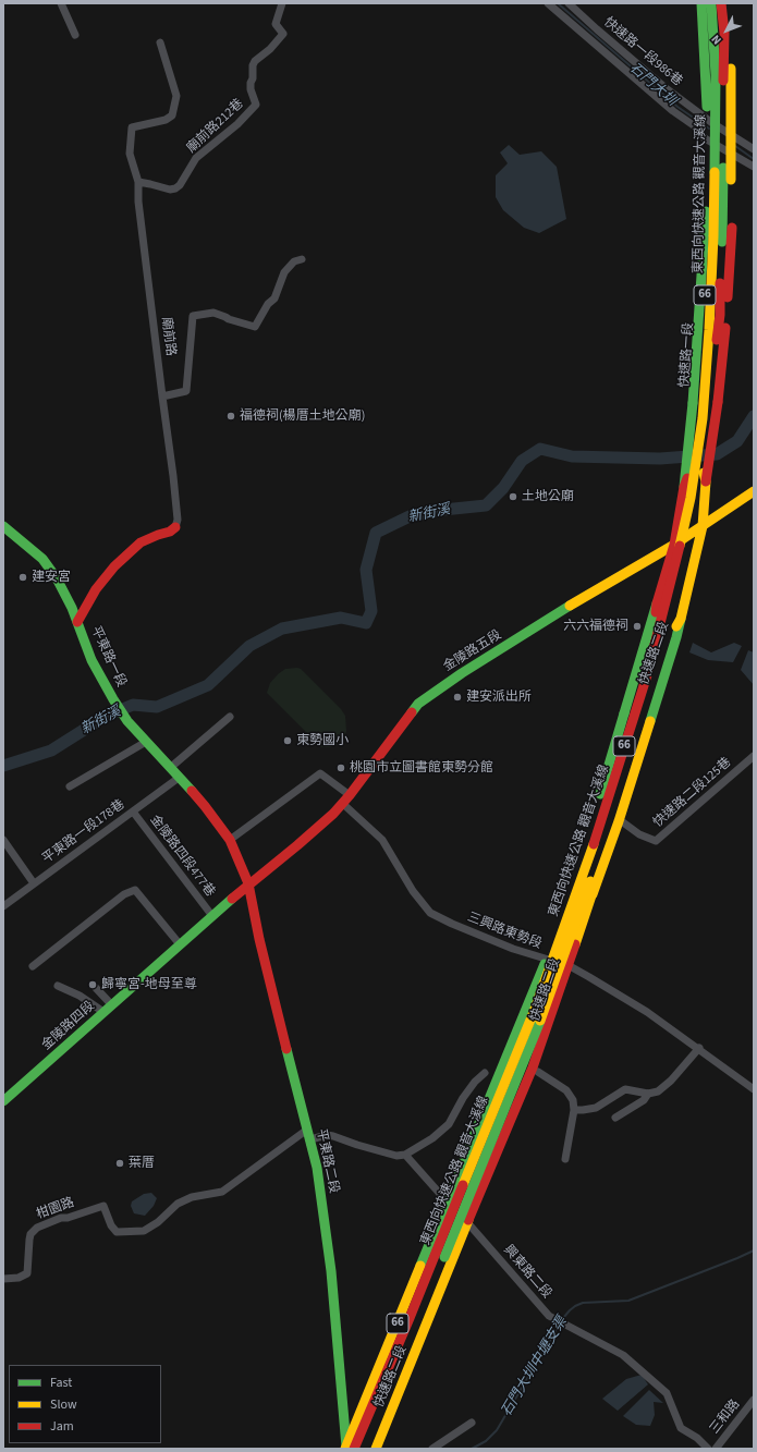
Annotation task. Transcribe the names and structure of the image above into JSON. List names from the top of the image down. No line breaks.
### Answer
{"streets":{"main road":["東西向快速公路 觀音大溪線","66","廟前路","快速路一段","金陵路五段","快速路二段","平東路一段","金陵路四段","平東路二段"],"street":["快速路一段986巷","廟前路212巷","快速路二段125巷","平東路一段178巷","金陵路四段477巷","三興路東勢段","柑園路","興東路二段","三和路"]},"crossings":[["快速路一段986巷","66"],["快速路一段986巷","快速路一段"],["廟前路212巷","廟前路"],["東西向快速公路 觀音大溪線","66"],["東西向快速公路 觀音大溪線","快速路二段"],["東西向快速公路 觀音大溪線","平東路二段"],["66","快速路一段"],["66","金陵路五段"],["66","快速路二段"],["廟前路","平東路一段"],["金陵路五段","快速路二段"],["金陵路五段","平東路一段"],["金陵路五段","三興路東勢段"],["金陵路五段","金陵路四段"],["金陵路五段","平東路二段"],["快速路二段","三興路東勢段"],["快速路二段","平東路二段"],["快速路二段","興東路二段"],["平東路一段","平東路一段178巷"],["平東路一段","金陵路四段"],["平東路一段","平東路二段"],["平東路一段178巷","金陵路四段477巷"],["金陵路四段477巷","金陵路四段"],["金陵路四段","平東路二段"],["平東路二段","柑園路"]],"water":["石門大圳","新街溪","石門大圳中壢支渠"],"places":["福德祠(楊厝土地公廟)","土地公廟","建安宮","六六福德祠","建安派出所","東勢國小","桃園市立圖書館東勢分館","歸寧宮-地母至尊","葉厝"],"legend":["Fast","Slow","Jam"],"north":"bottom left"}
